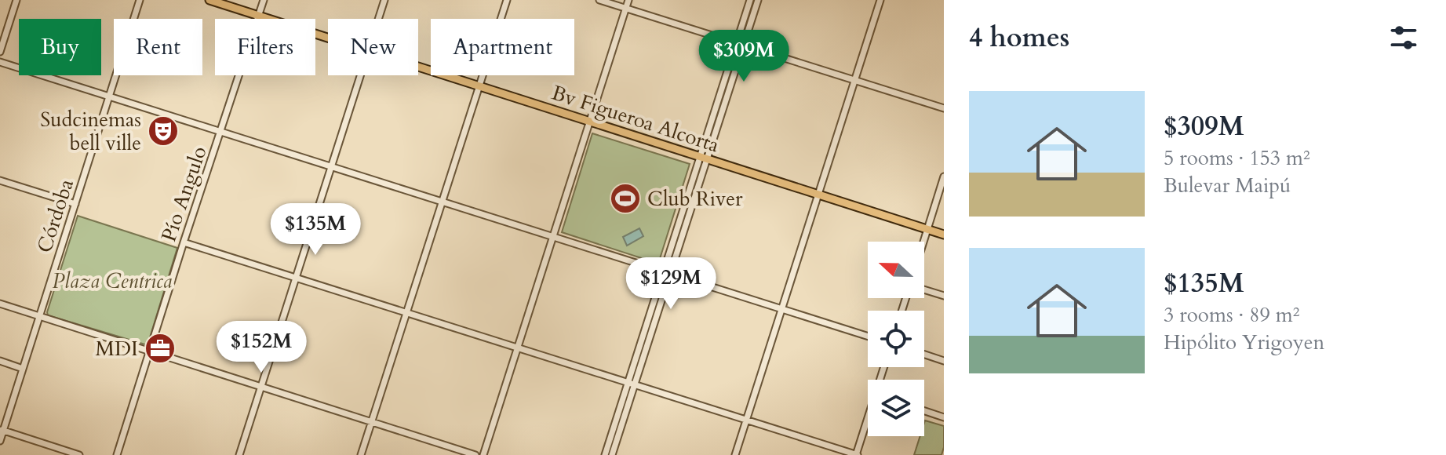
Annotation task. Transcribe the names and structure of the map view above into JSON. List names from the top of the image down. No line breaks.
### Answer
{"streets":{"main road":["Bv Figueroa Alcorta"],"street":["Pío Angulo","Córdoba"]},"crossings":[["Bv Figueroa Alcorta","Pío Angulo"]],"parks":["Plaza Centrica"],"places":{"theatre":["Sudcinemas bell ville"],"sports":["Club River"],"office":["MDI"]},"north":"left","page":{"heading":"4 homes","chip":["Buy","Rent","Filters","New","Apartment"],"price":["$309M","$135M","$129M","$152M"],"list":[{"name":"$309M","note":"5 rooms · 153 m² · Bulevar Maipú"},{"name":"$135M","note":"3 rooms · 89 m² · Hipólito Yrigoyen"}]}}
